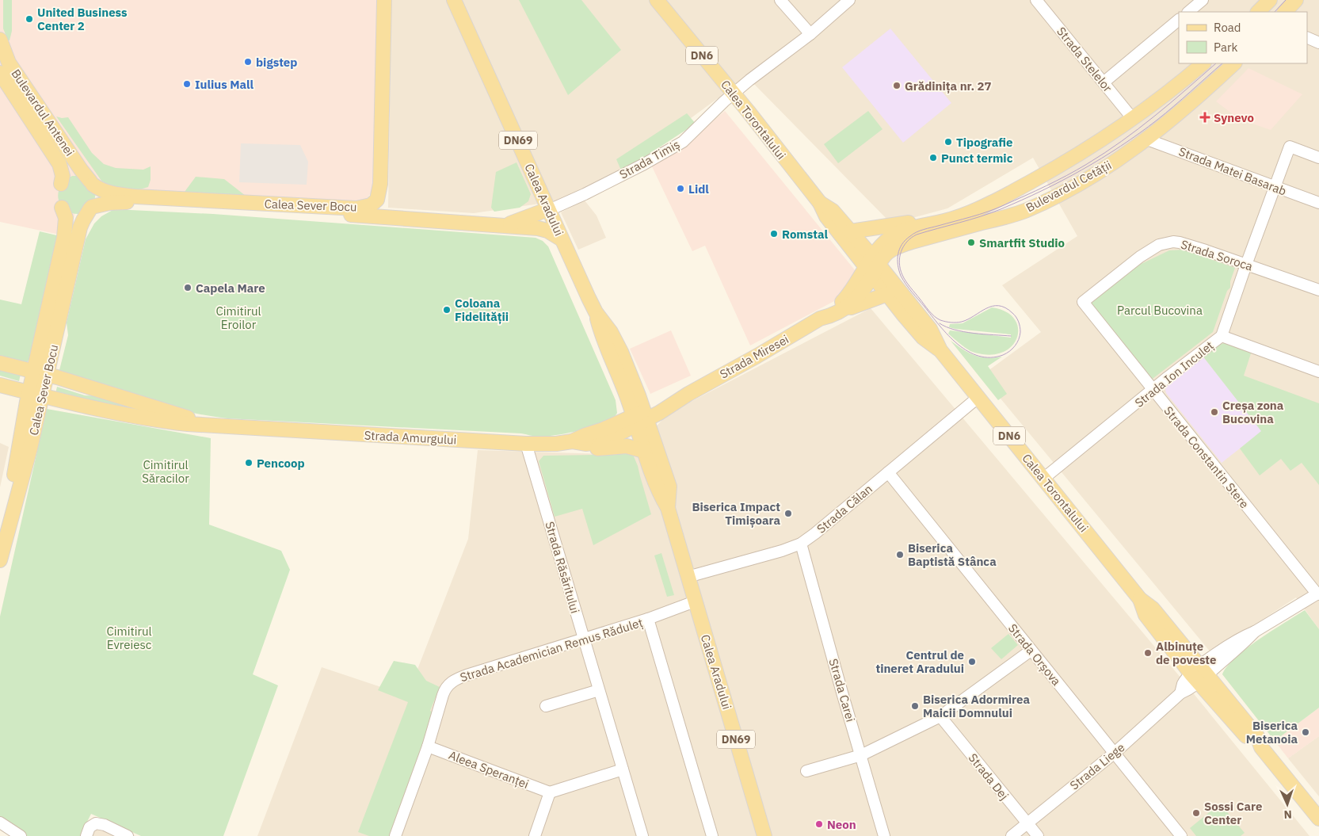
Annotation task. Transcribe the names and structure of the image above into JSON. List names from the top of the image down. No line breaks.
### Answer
{"streets":{"main road":["DN6","Bulevardul Antenei","Calea Torontalului","DN69","Bulevardul Cetății","Calea Aradului","Calea Sever Bocu","Strada Miresei","Strada Amurgului"],"street":["Strada Stelelor","Strada Timiș","Strada Matei Basarab","Strada Soroca","Strada Ion Inculeț","Strada Constantin Stere","Strada Călan","Strada Răsăritului","Strada Academician Remus Răduleț","Strada Orșova","Strada Carei","Strada Liege","Aleea Speranței","Strada Dej"]},"crossings":[["Strada Stelelor","Bulevardul Cetății"],["Bulevardul Antenei","Calea Sever Bocu"],["Calea Torontalului","Strada Timiș"],["Calea Torontalului","Bulevardul Cetății"],["Calea Torontalului","Strada Miresei"],["Calea Torontalului","Strada Ion Inculeț"],["Calea Torontalului","Strada Călan"],["Calea Torontalului","Strada Liege"],["Strada Timiș","Calea Aradului"],["Strada Matei Basarab","Bulevardul Cetății"],["Strada Matei Basarab","Strada Ion Inculeț"],["Bulevardul Cetății","Strada Miresei"],["Calea Aradului","Calea Sever Bocu"],["Calea Aradului","Strada Miresei"],["Calea Aradului","Strada Amurgului"],["Calea Aradului","Strada Călan"],["Calea Aradului","Strada Academician Remus Răduleț"],["Calea Sever Bocu","Strada Amurgului"],["Strada Soroca","Strada Ion Inculeț"],["Strada Soroca","Strada Constantin Stere"],["Strada Miresei","Strada Amurgului"],["Strada Ion Inculeț","Strada Constantin Stere"],["Strada Amurgului","Strada Răsăritului"],["Strada Constantin Stere","Strada Liege"],["Strada Călan","Strada Orșova"],["Strada Călan","Strada Carei"],["Strada Răsăritului","Strada Academician Remus Răduleț"],["Strada Academician Remus Răduleț","Aleea Speranței"],["Strada Orșova","Strada Liege"],["Strada Liege","Strada Dej"]],"parks":["Parcul Bucovina","Cimitirul Eroilor","Cimitirul Săracilor","Cimitirul Evreiesc"],"places":{"other":["United Business Center 2","bigstep","Iulius Mall","Grădinița nr. 27","Tipografie","Punct termic","Lidl","Romstal","Smartfit Studio","Capela Mare","Coloana Fidelității","Creșa zona Bucovina","Pencoop","Biserica Impact Timișoara","Biserica Baptistă Stânca","Albinuțe de poveste","Centrul de tineret Aradului","Biserica Adormirea Maicii Domnului","Biserica Metanoia","Sossi Care Center","Neon"],"health":["Synevo"]},"legend":["Road","Park"],"north":"bottom"}
